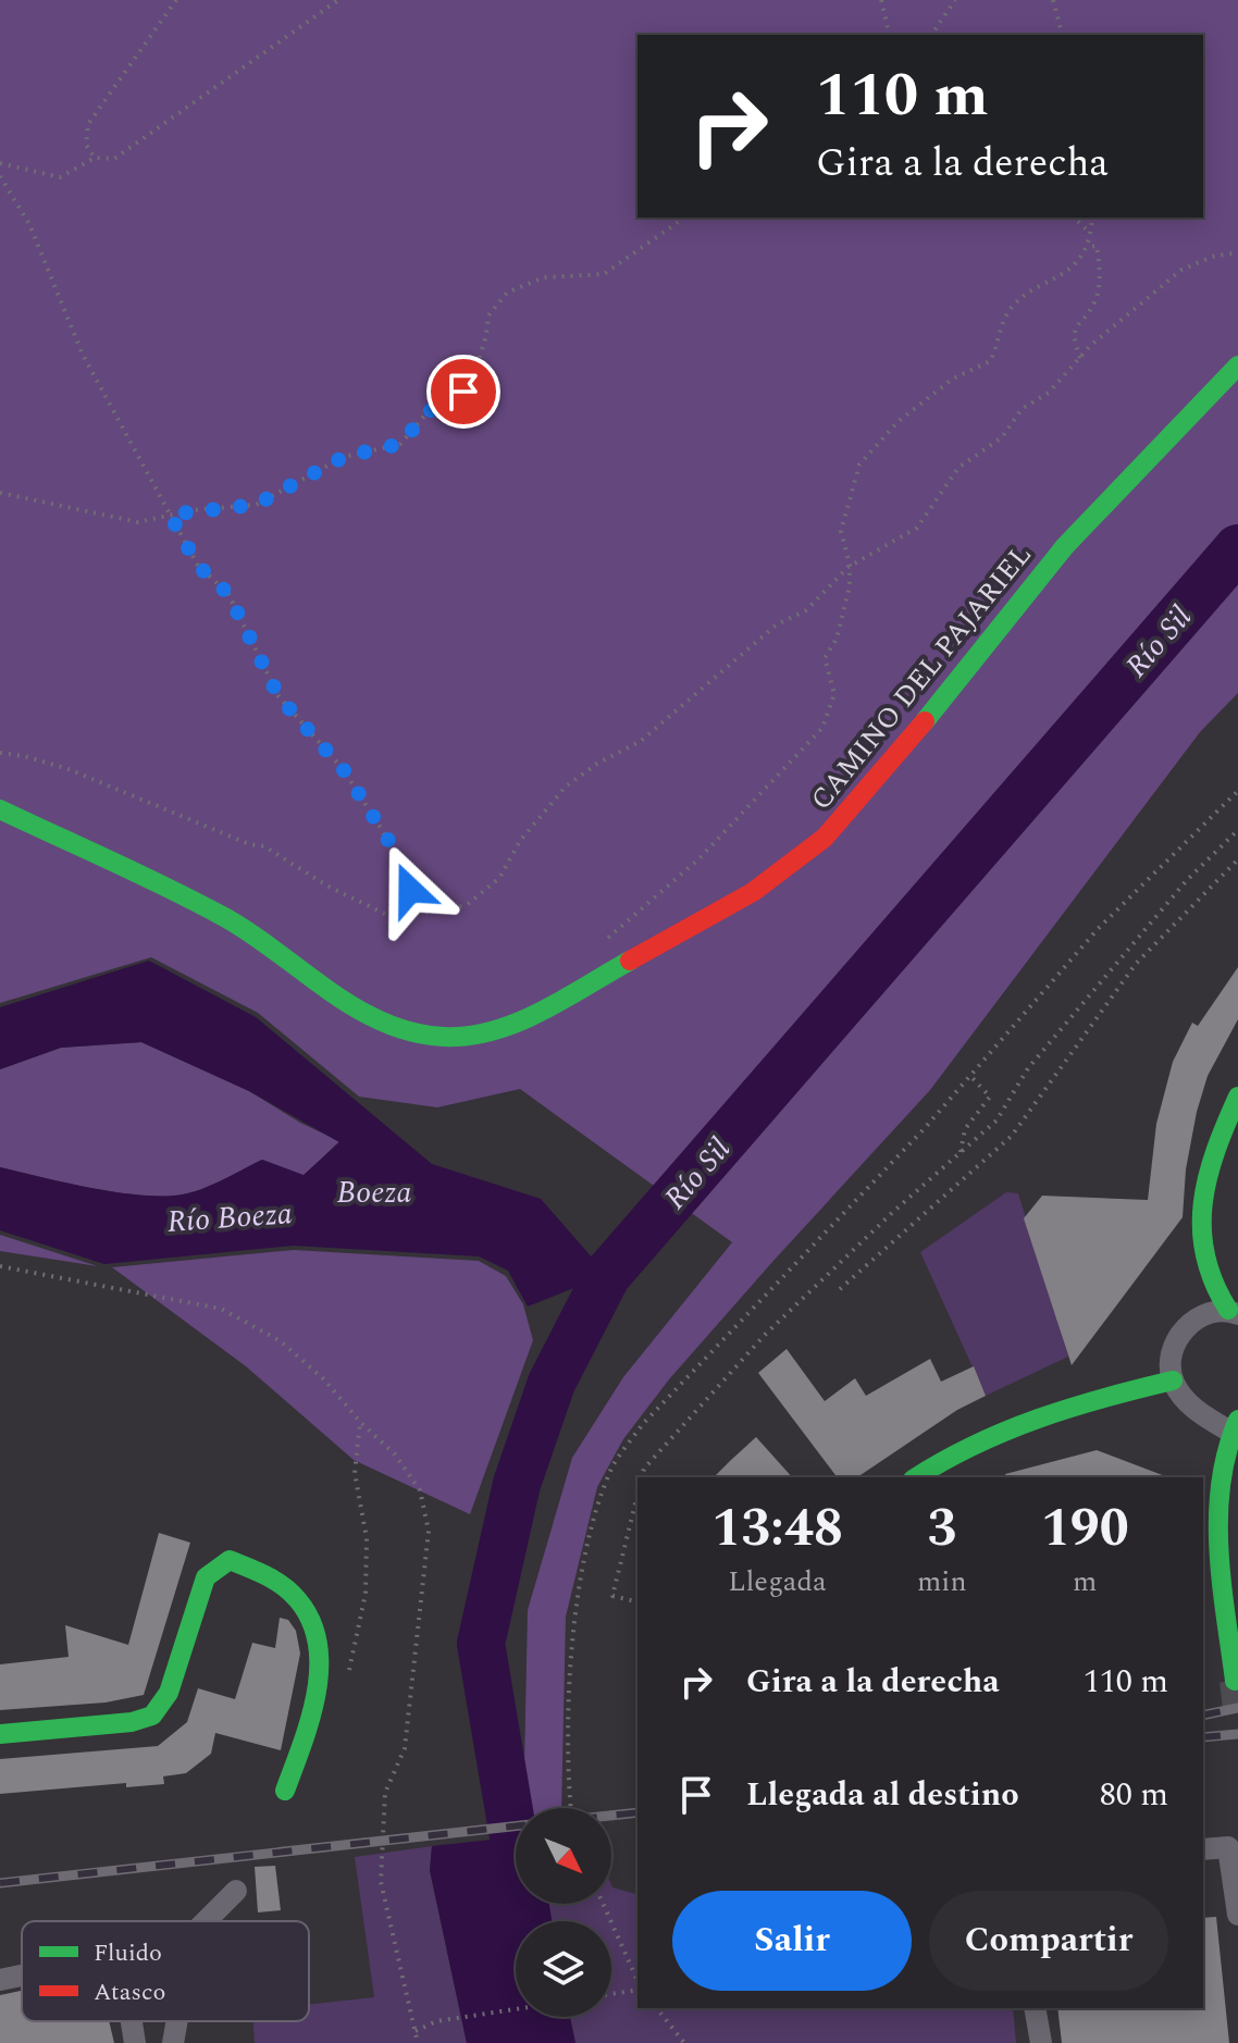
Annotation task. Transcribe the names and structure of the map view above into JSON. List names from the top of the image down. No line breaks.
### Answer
{"streets":{"street":["CAMINO DEL PAJARIEL"]},"water":["Río Sil","Boeza","Río Boeza"],"legend":["Fluido","Atasco"],"north":"bottom right","page":{"turn":["110 m","Gira a la derecha"],"eta":["13:48","Llegada","3","min","190","m"],"list":[{"name":"Gira a la derecha","value":"110 m"},{"name":"Llegada al destino","value":"80 m"}],"buttons":["Salir","Compartir"]}}
